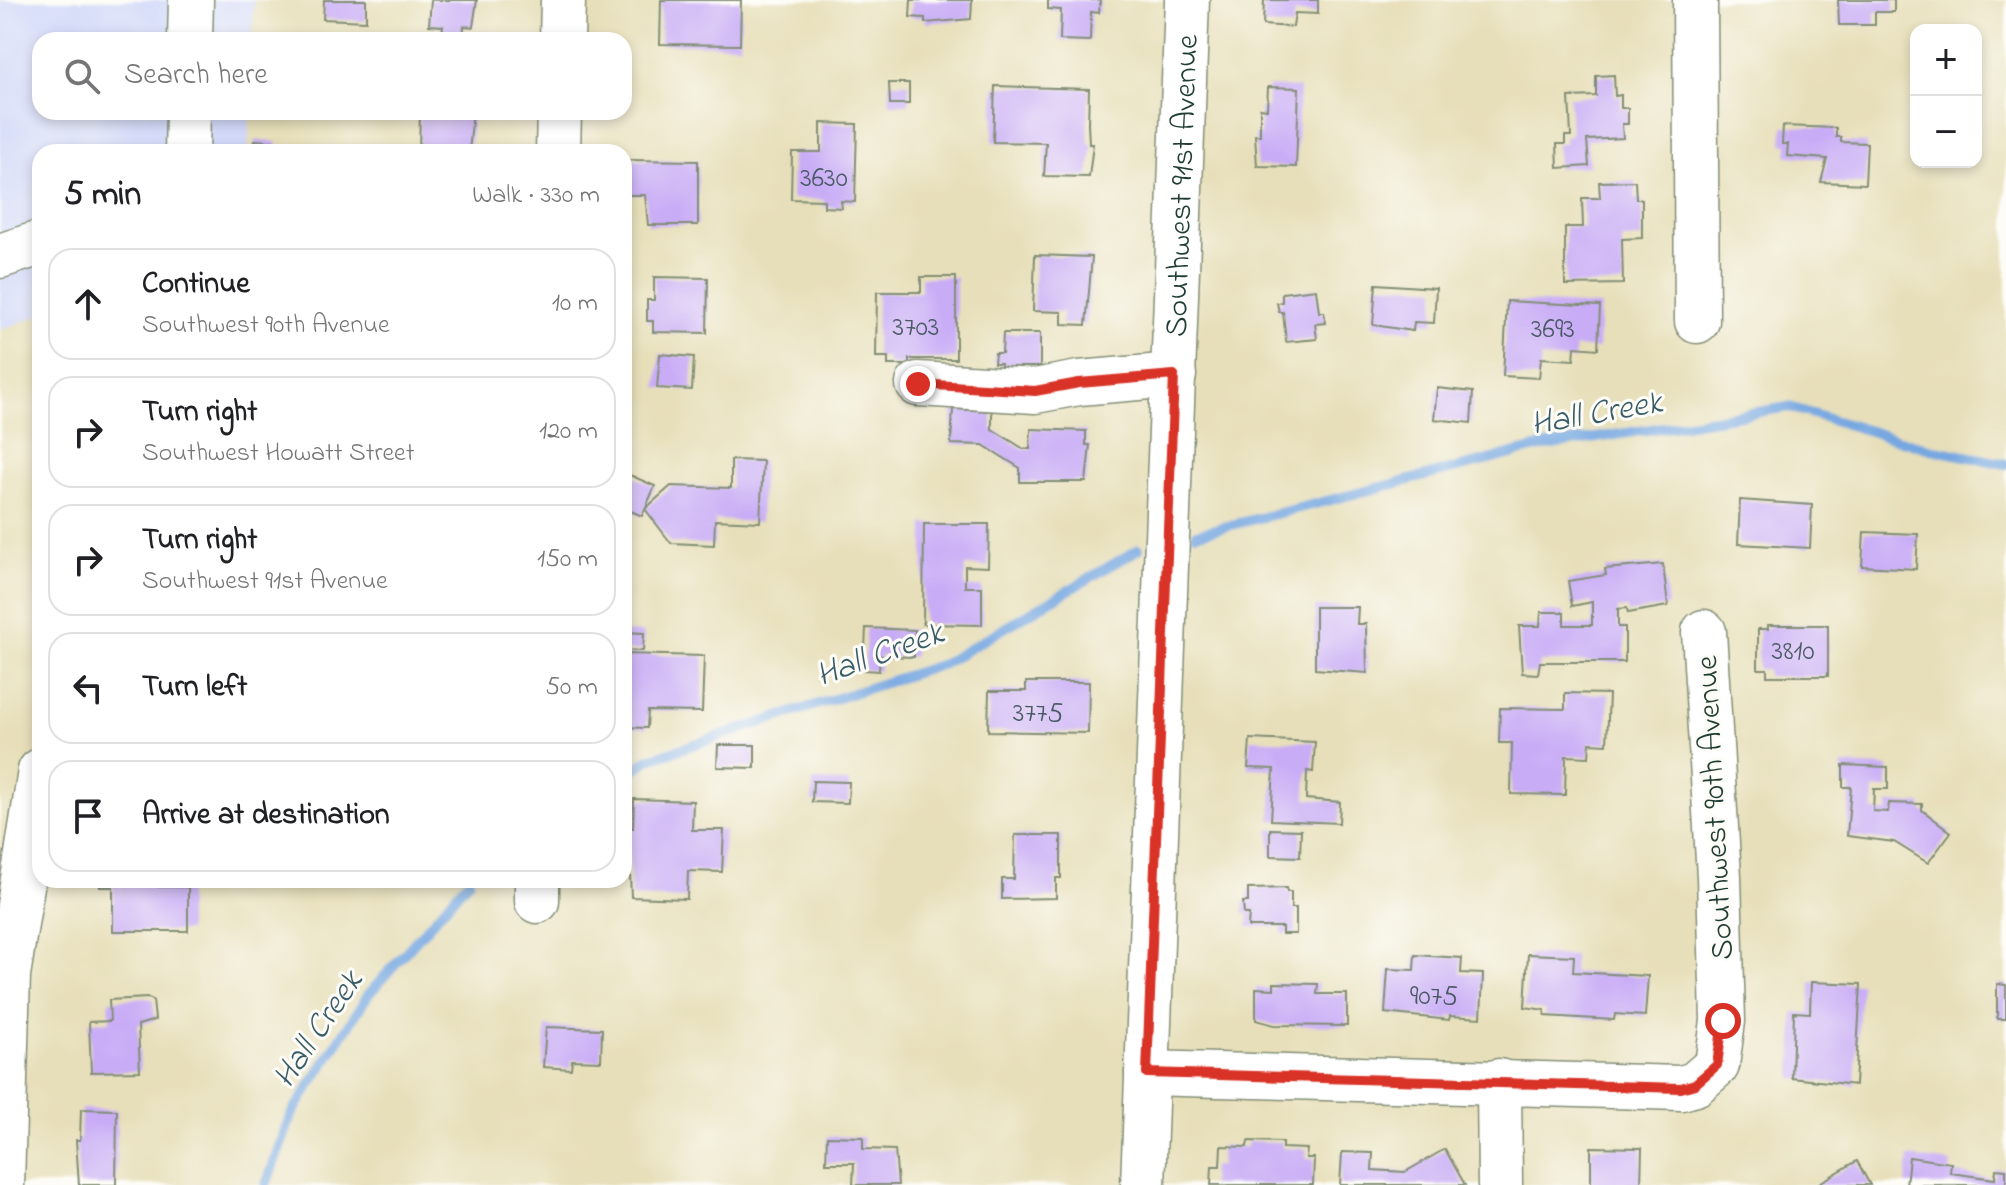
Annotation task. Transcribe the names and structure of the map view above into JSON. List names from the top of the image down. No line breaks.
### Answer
{"streets":{"street":["Southwest 91st Avenue","Southwest 90th Avenue"]},"water":["Hall Creek"],"house_numbers":["3630","3703","3693","3810","3775","9075"],"page":{"map_buttons":["+","−"],"search":"Search here","heading":["5 min","Walk · 330 m"],"list":[["Continue","Southwest 90th Avenue","10 m"],["Turn right","Southwest Howatt Street","120 m"],["Turn right","Southwest 91st Avenue","150 m"],["Turn left","50 m"],"Arrive at destination"]}}
